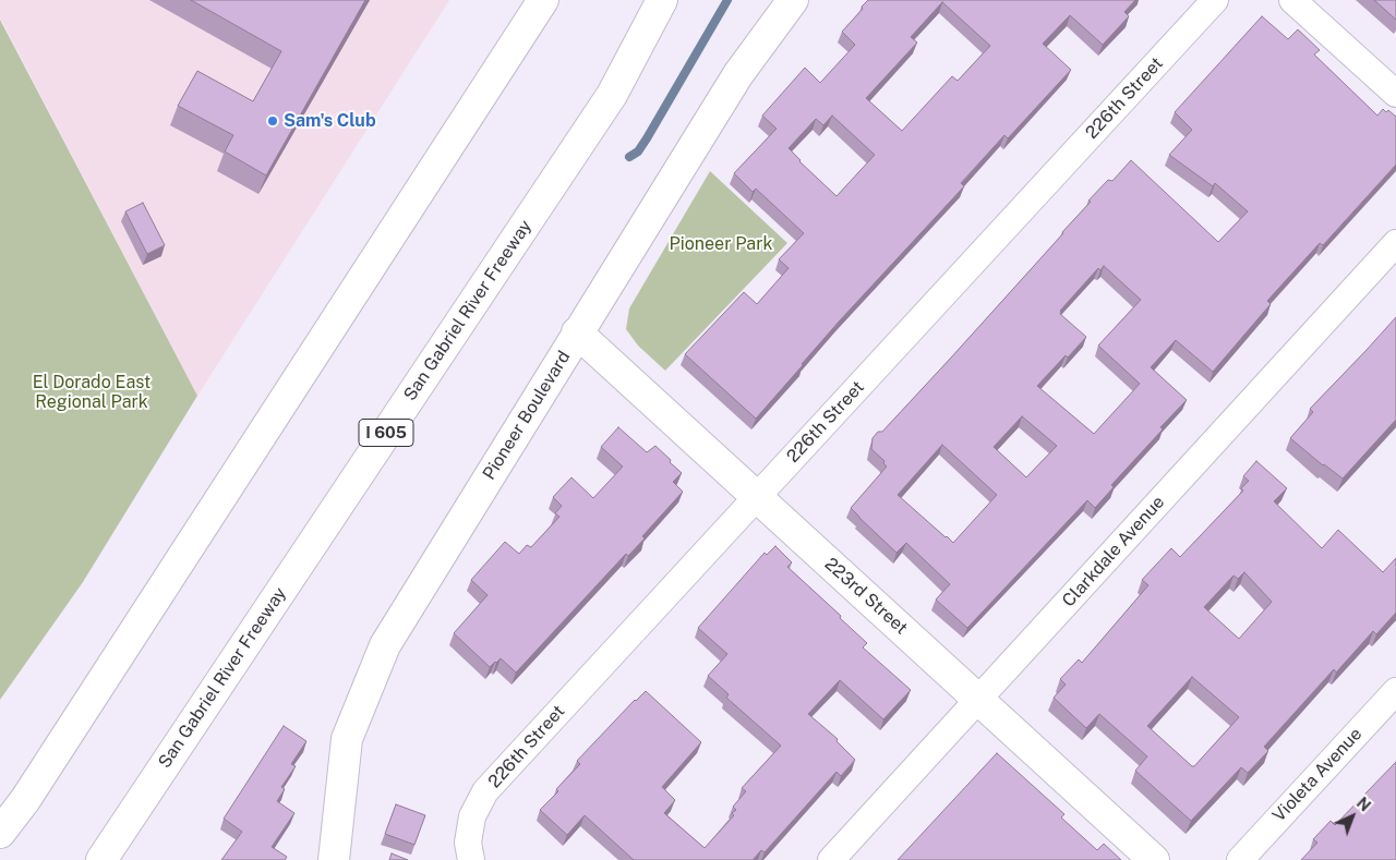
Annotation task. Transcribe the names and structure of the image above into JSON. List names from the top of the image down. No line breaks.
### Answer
{"streets":{"main road":["San Gabriel River Freeway","Pioneer Boulevard","I 605","223rd Street"],"street":["226th Street","Clarkdale Avenue","Violeta Avenue"]},"crossings":[["226th Street","223rd Street"],["Pioneer Boulevard","223rd Street"],["Clarkdale Avenue","223rd Street"]],"parks":["Pioneer Park","El Dorado East Regional Park"],"places":["Sam's Club"],"north":"top right"}
